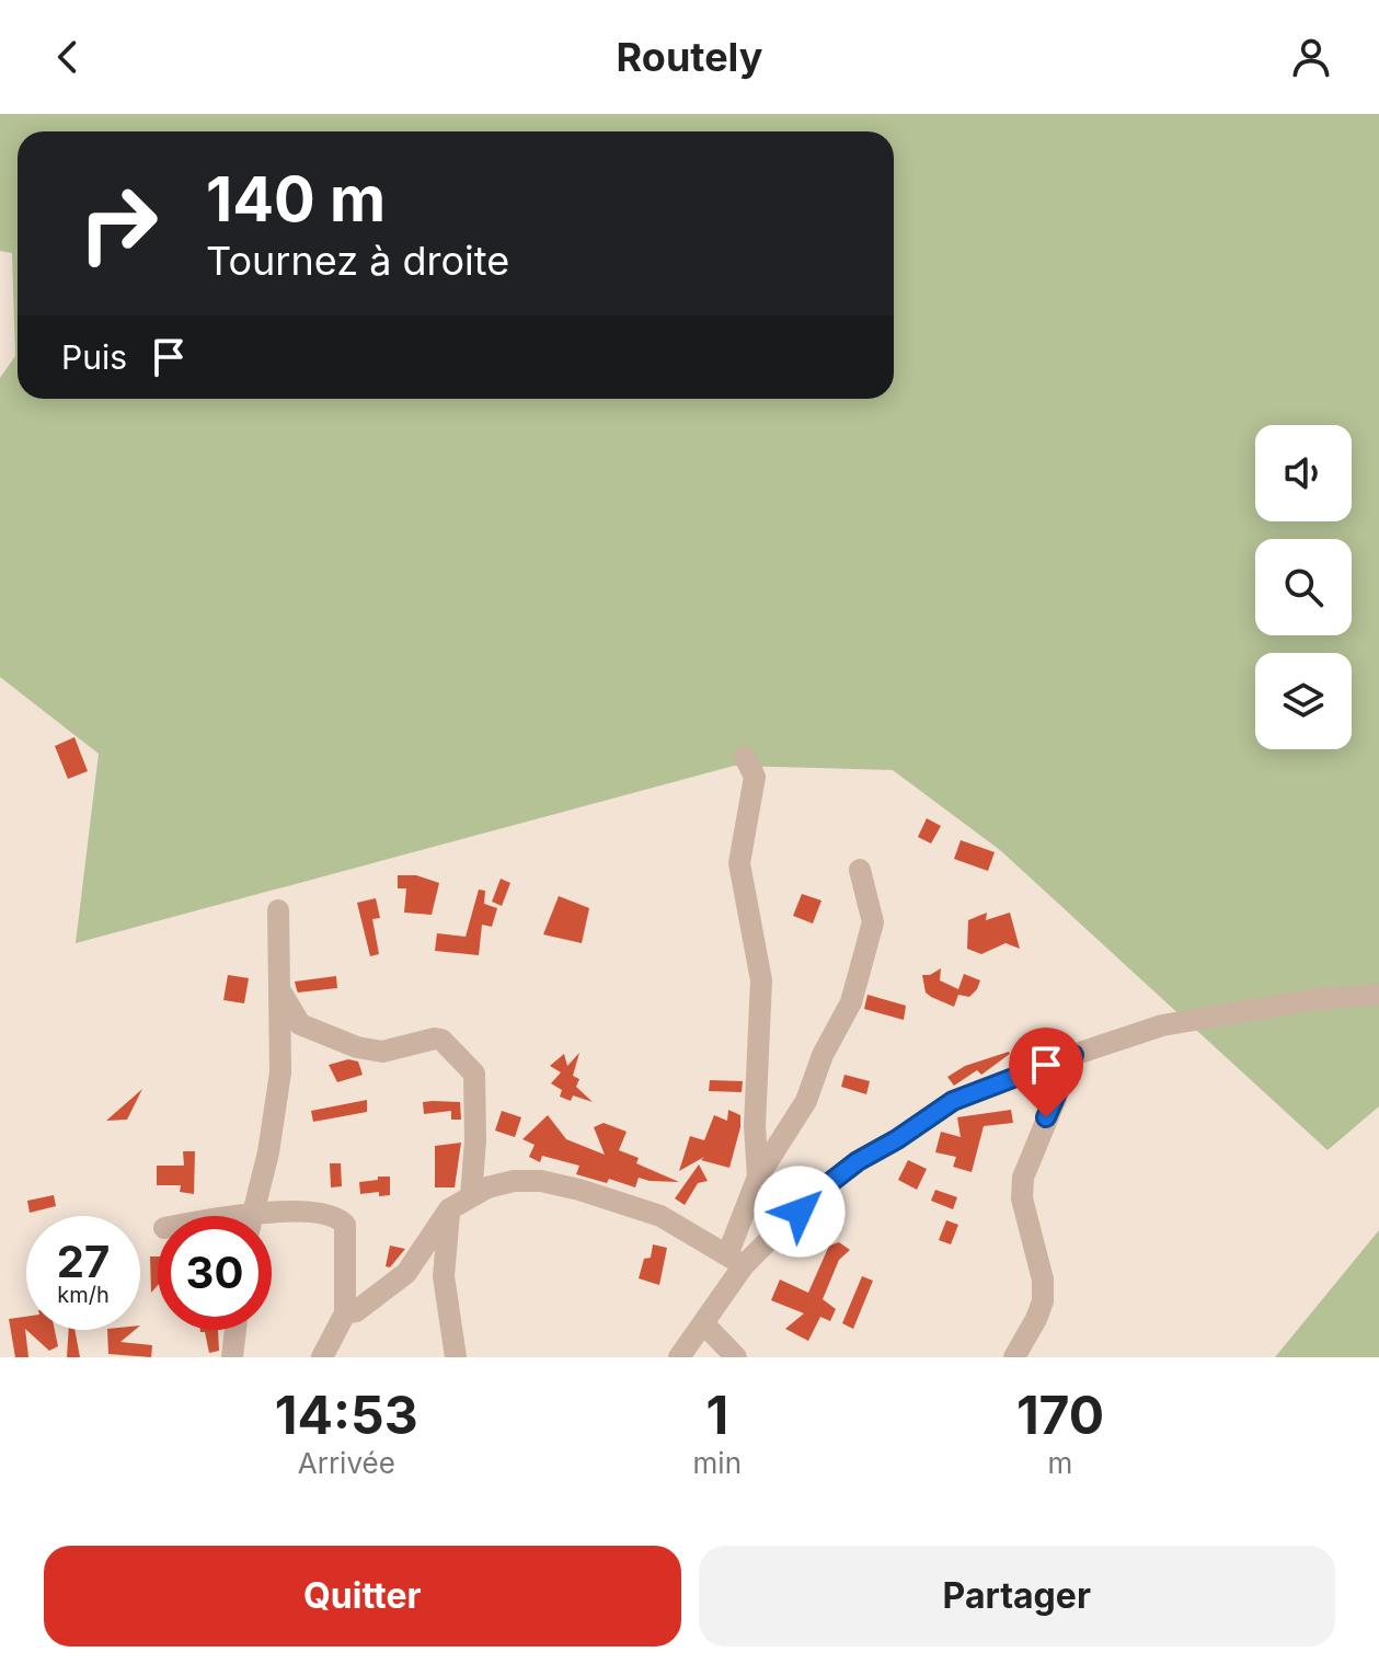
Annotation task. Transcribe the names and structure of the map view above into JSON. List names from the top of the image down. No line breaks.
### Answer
{"page":{"header":"Routely","turn":["140 m","Tournez à droite"],"then":"Puis","speed":"27 km/h","limit":"30","eta":["14:53","Arrivée","1","min","170","m"],"buttons":["Quitter","Partager"]}}
